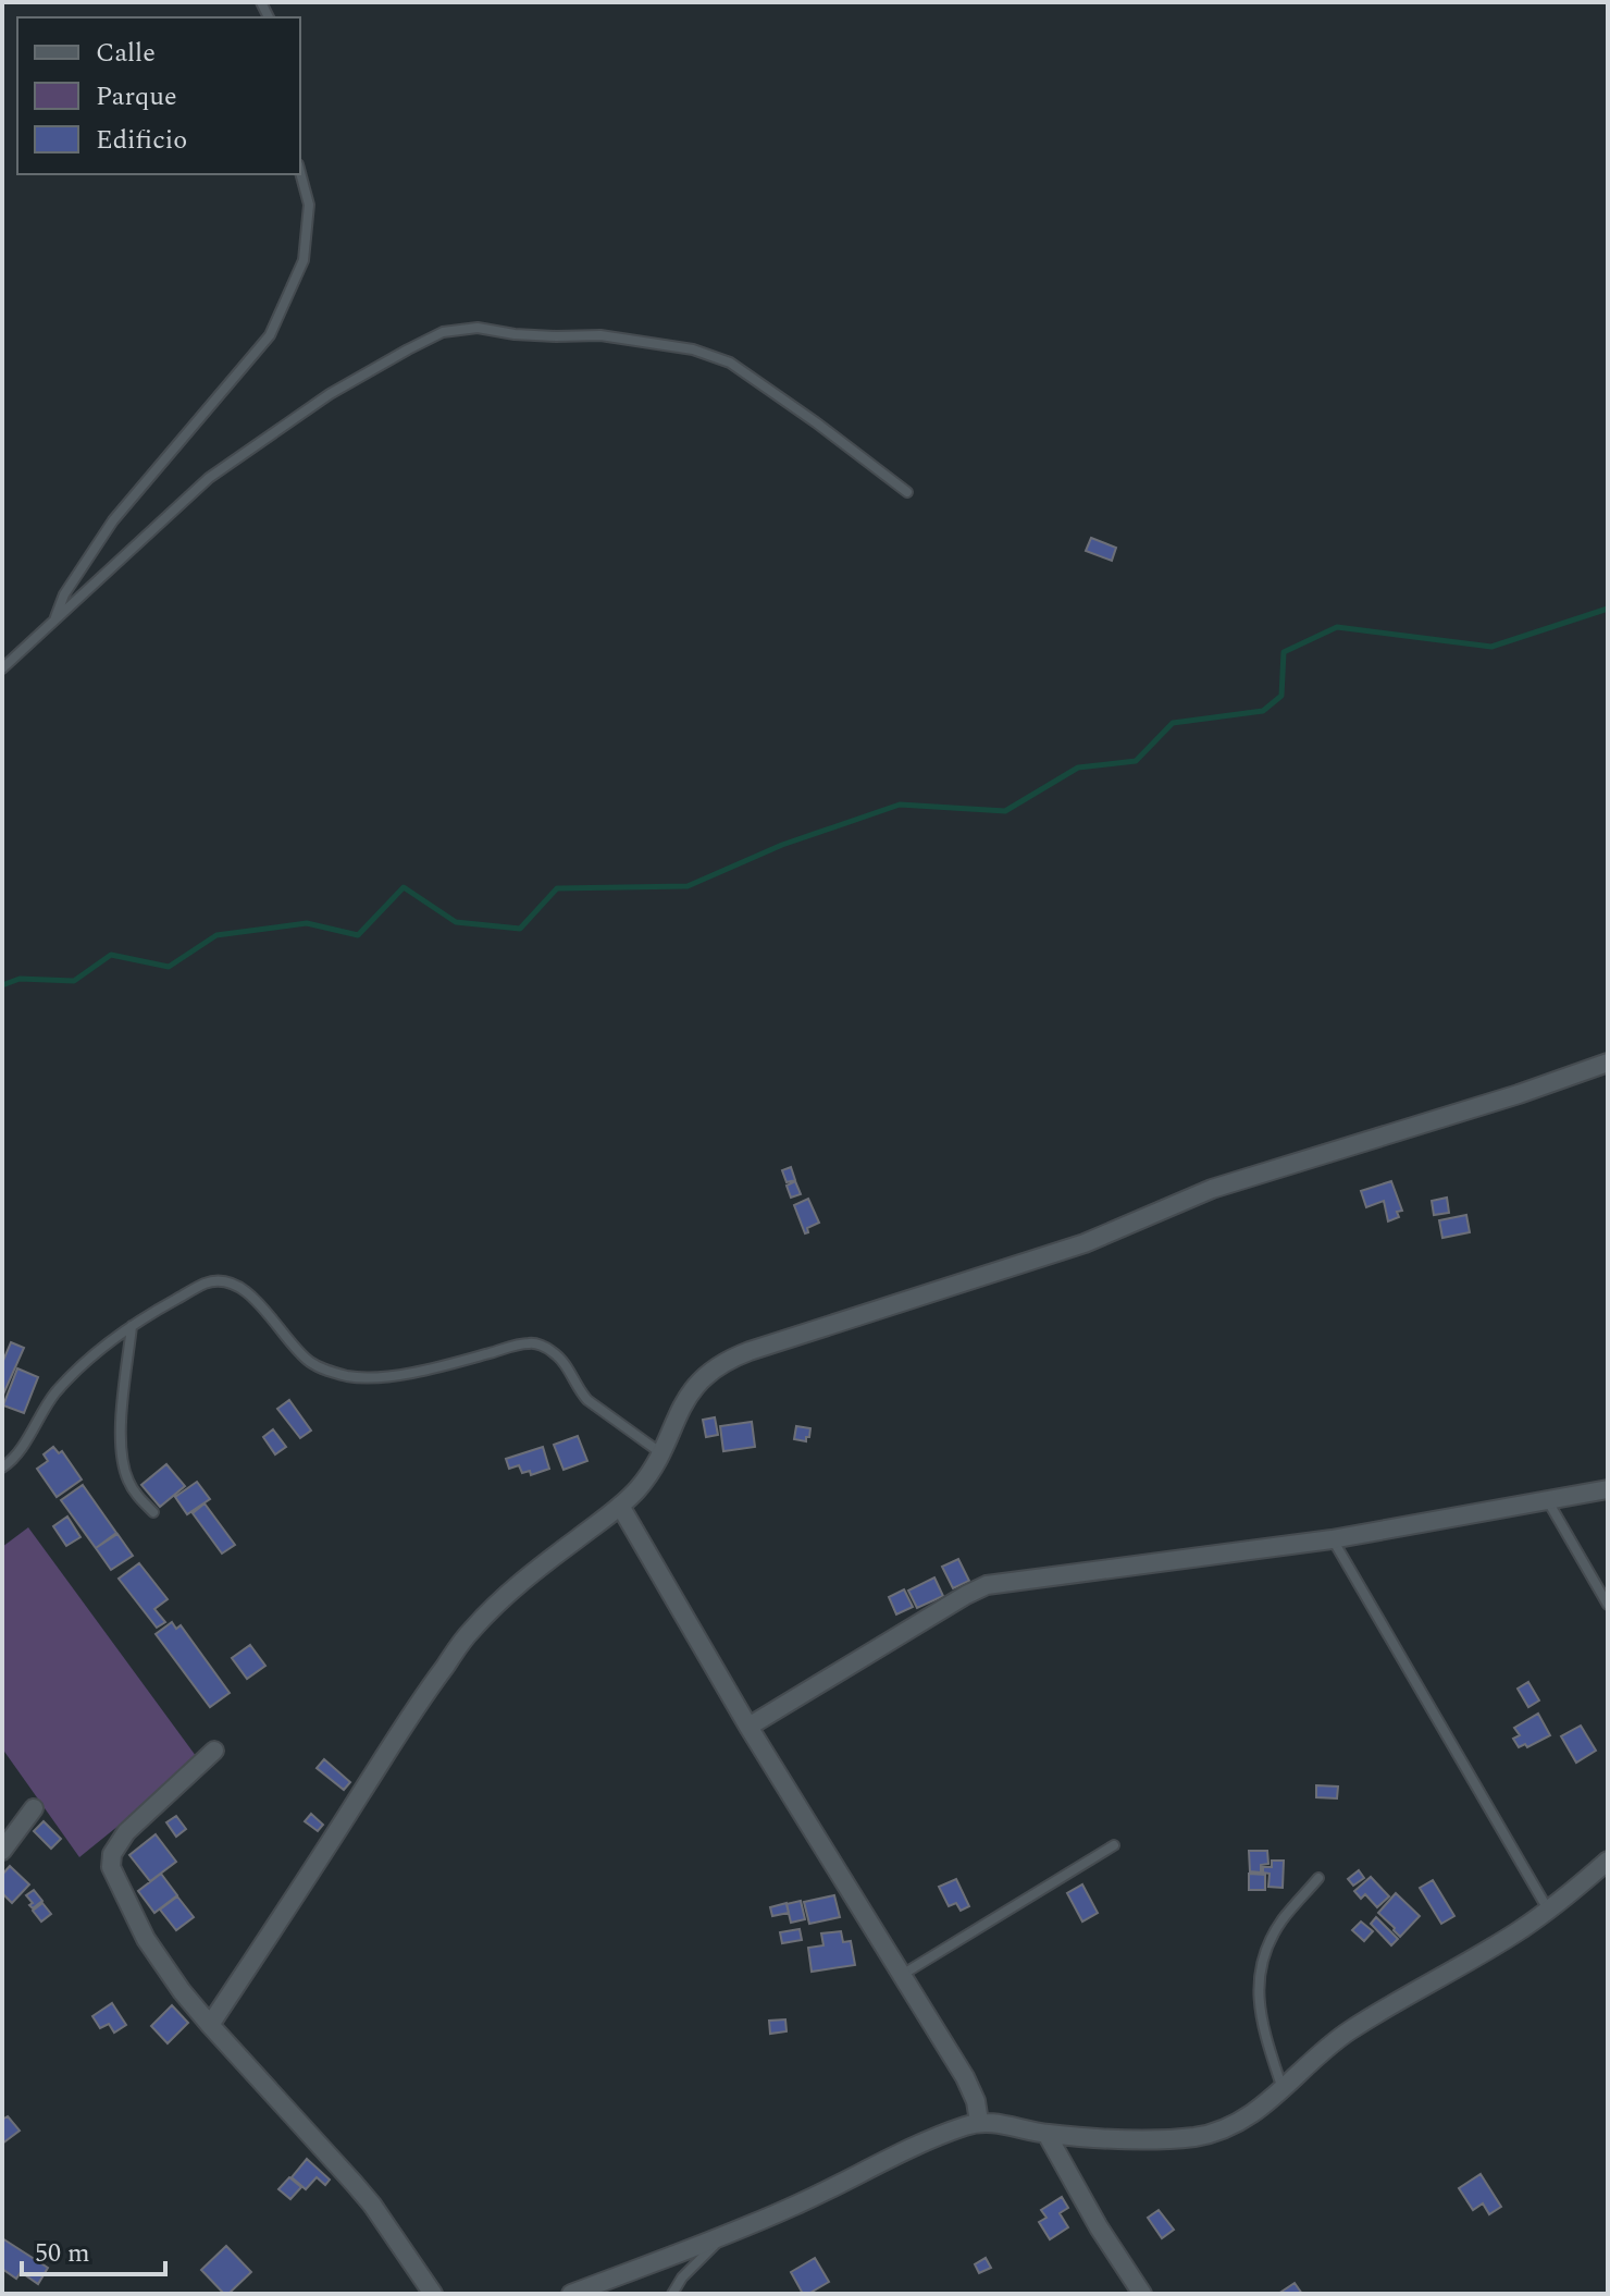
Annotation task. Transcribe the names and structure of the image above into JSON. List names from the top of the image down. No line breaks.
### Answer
{"legend":["Calle","Parque","Edificio"],"scale_bar":"50 m"}
